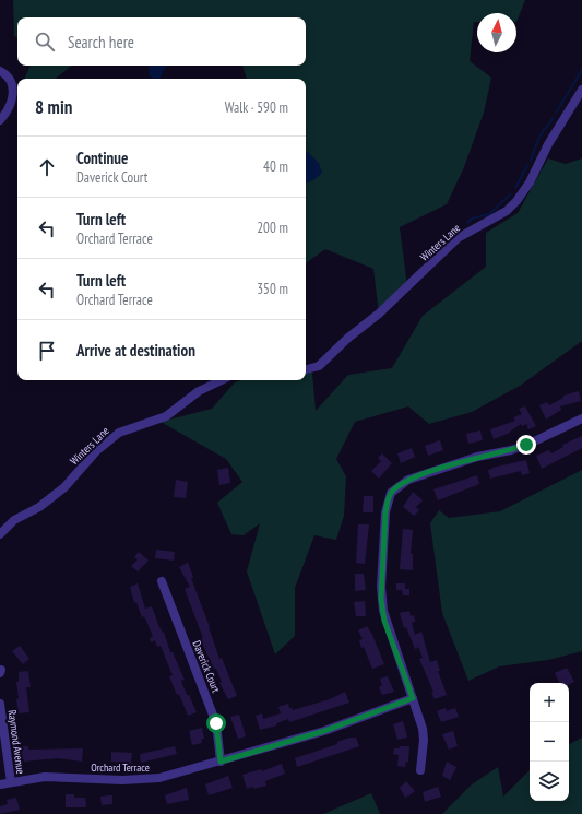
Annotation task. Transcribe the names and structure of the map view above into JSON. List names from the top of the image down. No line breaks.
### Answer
{"streets":{"street":["Winters Lane","Daverick Court","Raymond Avenue","Orchard Terrace"]},"crossings":[["Daverick Court","Orchard Terrace"],["Raymond Avenue","Orchard Terrace"]],"north":"top","page":{"search":"Search here","heading":["8 min","Walk · 590 m"],"list":[["Continue","Daverick Court","40 m"],["Turn left","Orchard Terrace","200 m"],["Turn left","Orchard Terrace","350 m"],"Arrive at destination"],"map_buttons":["+","−"]}}
